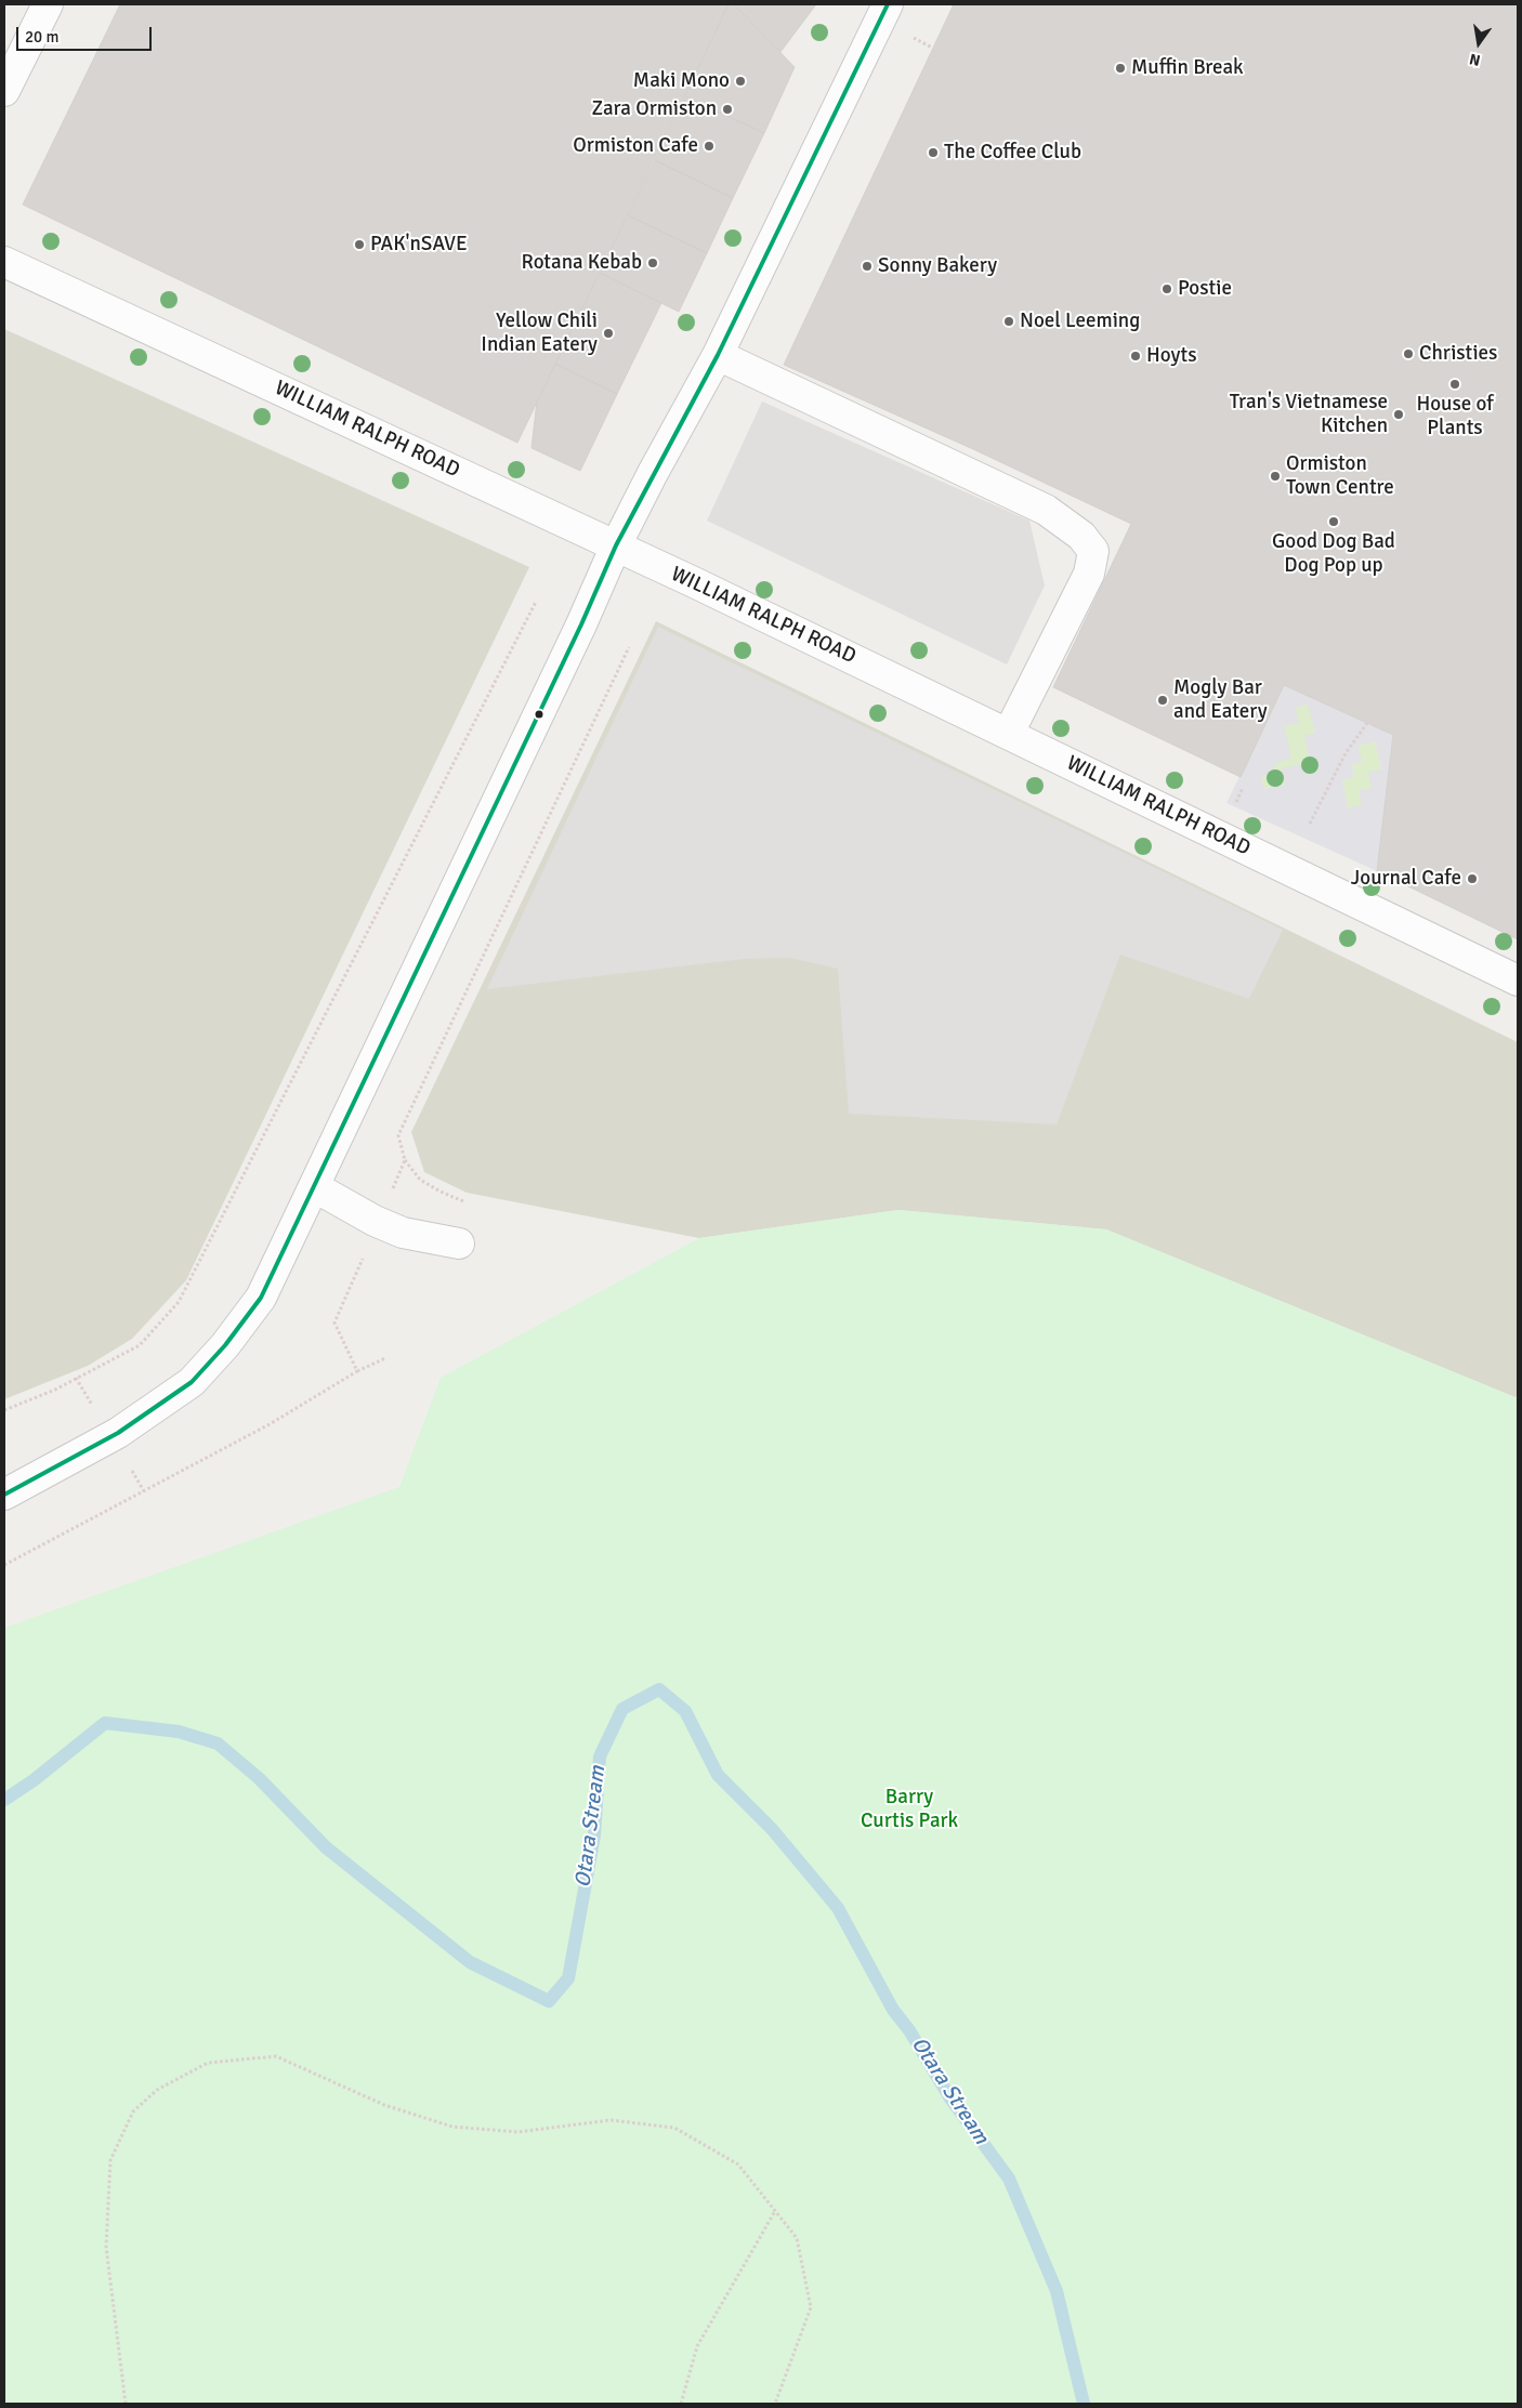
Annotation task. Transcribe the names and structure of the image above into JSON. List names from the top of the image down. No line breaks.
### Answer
{"streets":{"street":["WILLIAM RALPH ROAD"]},"water":["Otara Stream"],"parks":["Barry Curtis Park"],"places":["Muffin Break","Maki Mono","Zara Ormiston","Ormiston Cafe","The Coffee Club","PAK'nSAVE","Rotana Kebab","Sonny Bakery","Postie","Noel Leeming","Yellow Chili Indian Eatery","Christies","Hoyts","House of Plants","Tran's Vietnamese Kitchen","Ormiston Town Centre","Good Dog Bad Dog Pop up","Mogly Bar and Eatery","Journal Cafe"],"scale_bar":"20 m","north":"bottom"}
